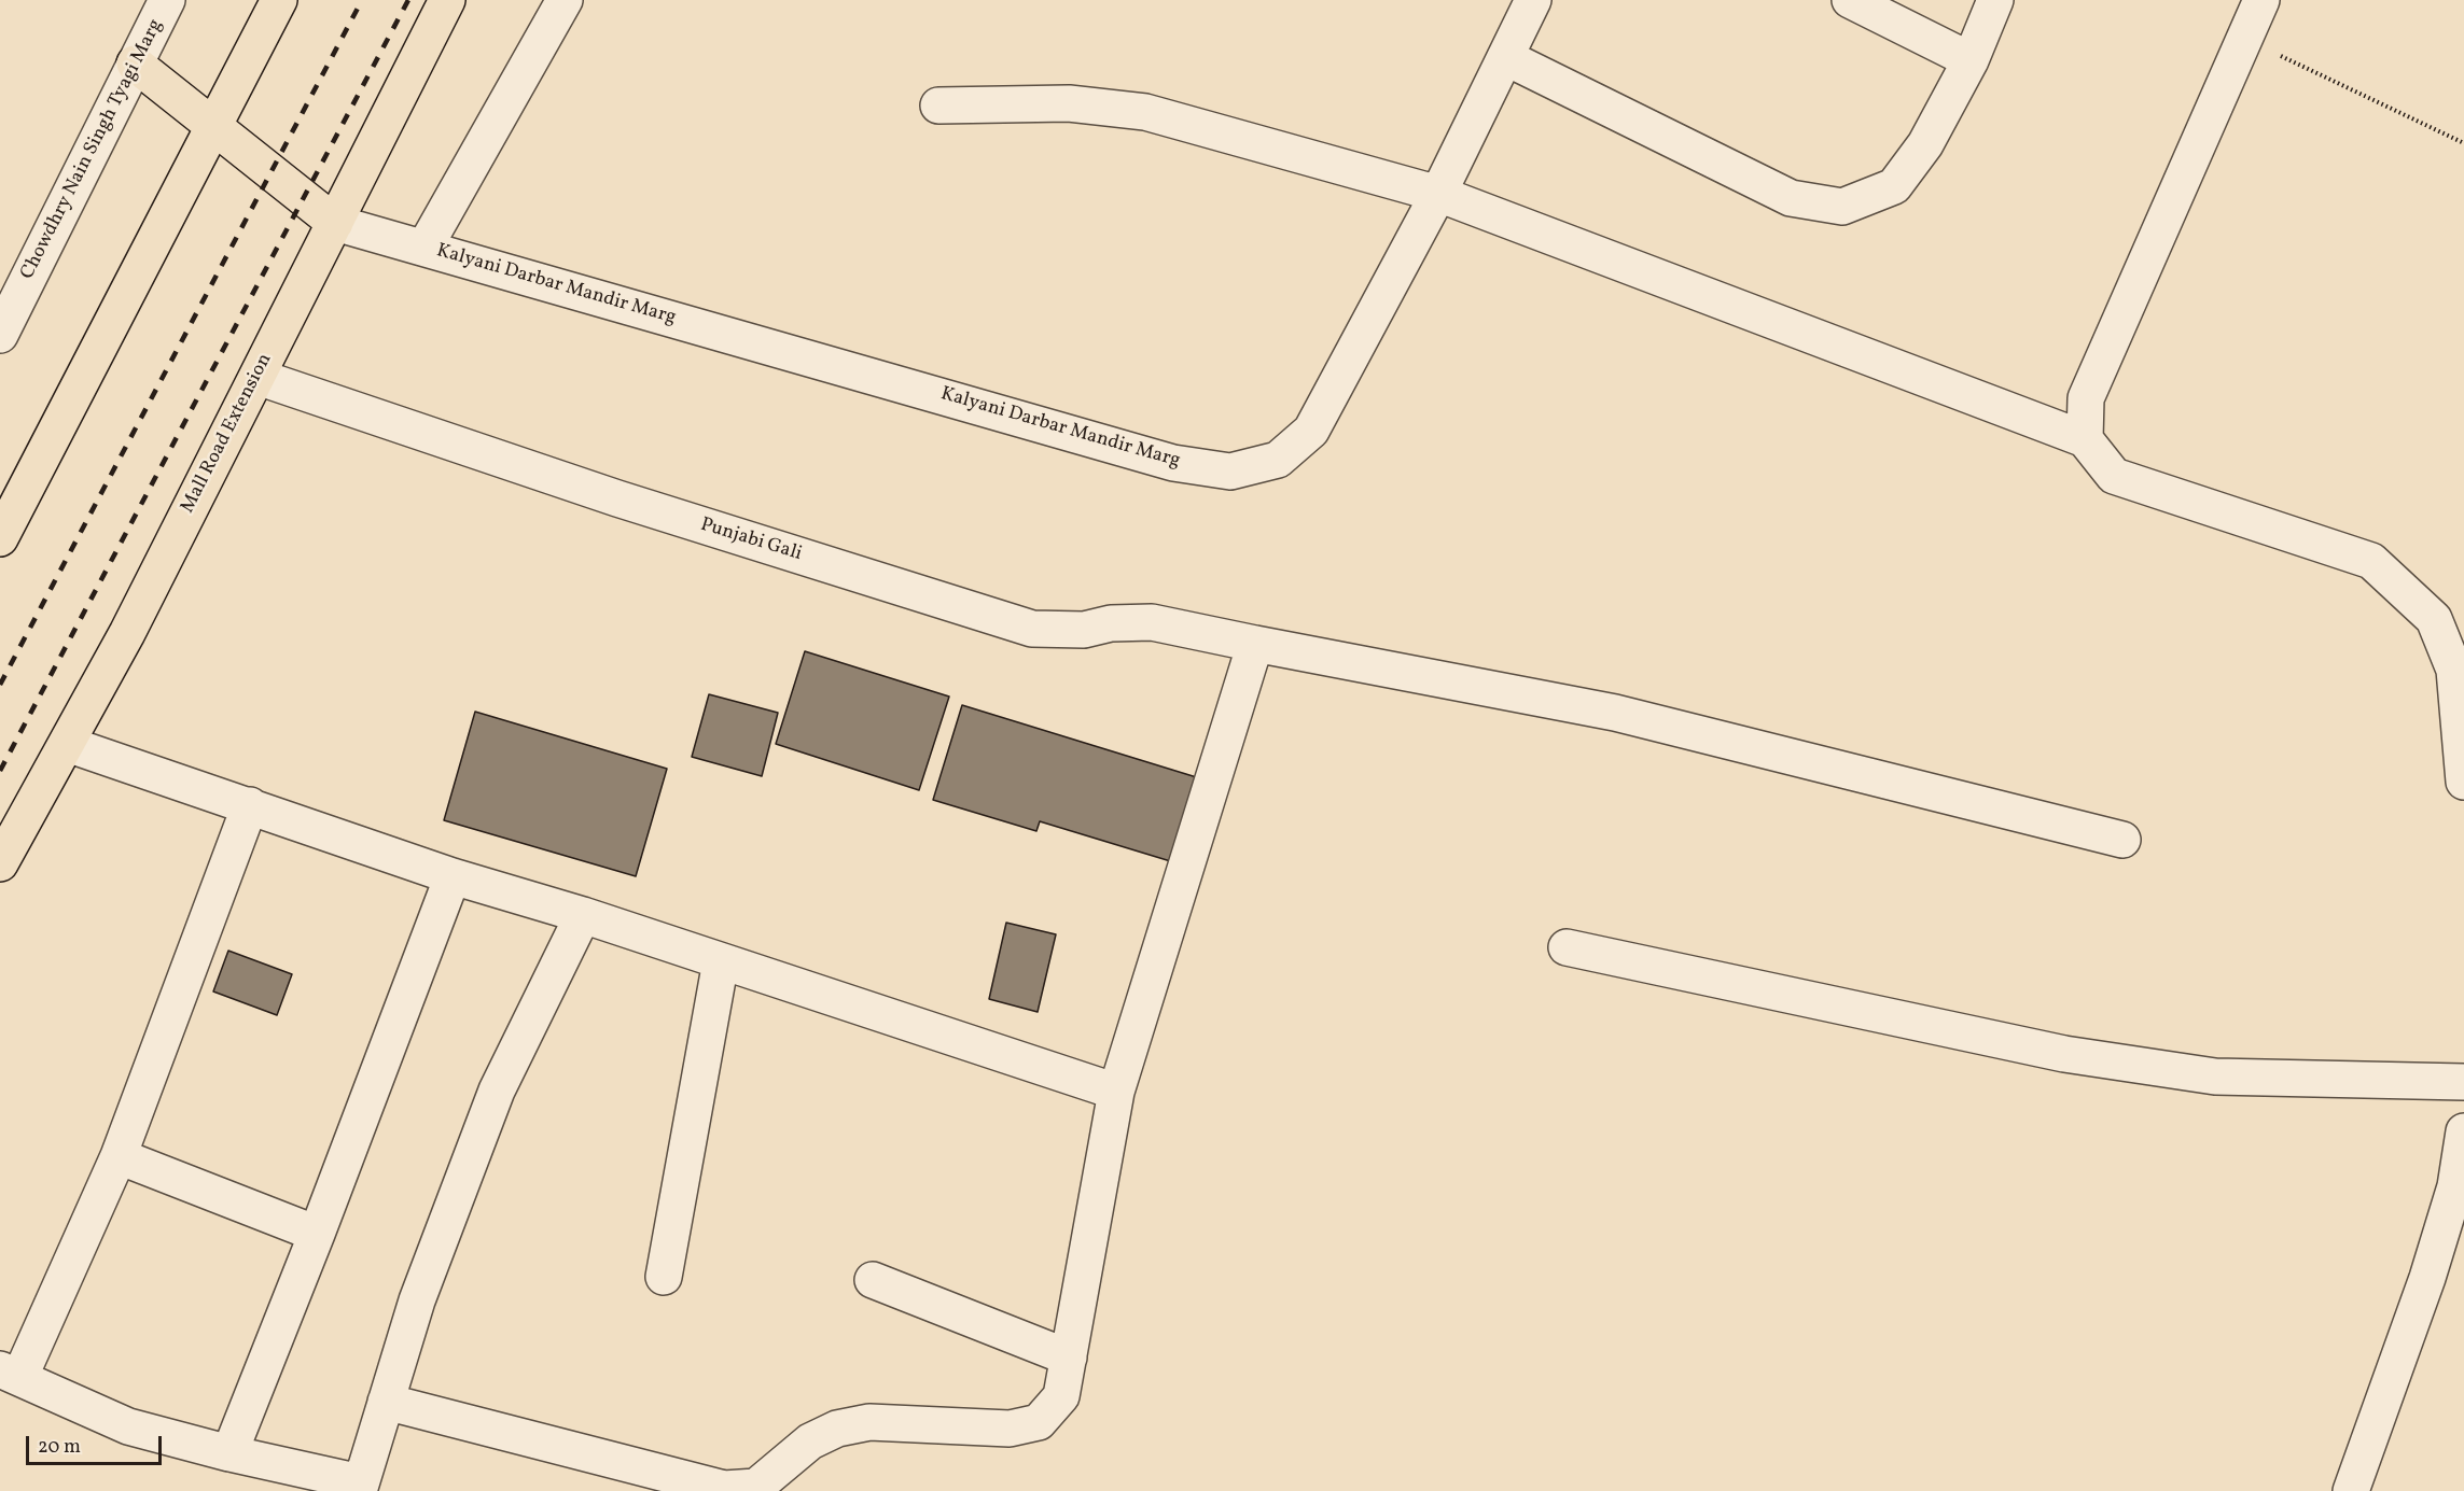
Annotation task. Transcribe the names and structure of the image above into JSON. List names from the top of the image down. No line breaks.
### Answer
{"streets":{"main road":["Mall Road Extension"],"street":["Chowdhry Nain Singh Tyagi Marg","Kalyani Darbar Mandir Marg","Punjabi Gali"]},"crossings":[["Kalyani Darbar Mandir Marg","Mall Road Extension"],["Mall Road Extension","Punjabi Gali"]],"scale_bar":"20 m"}
